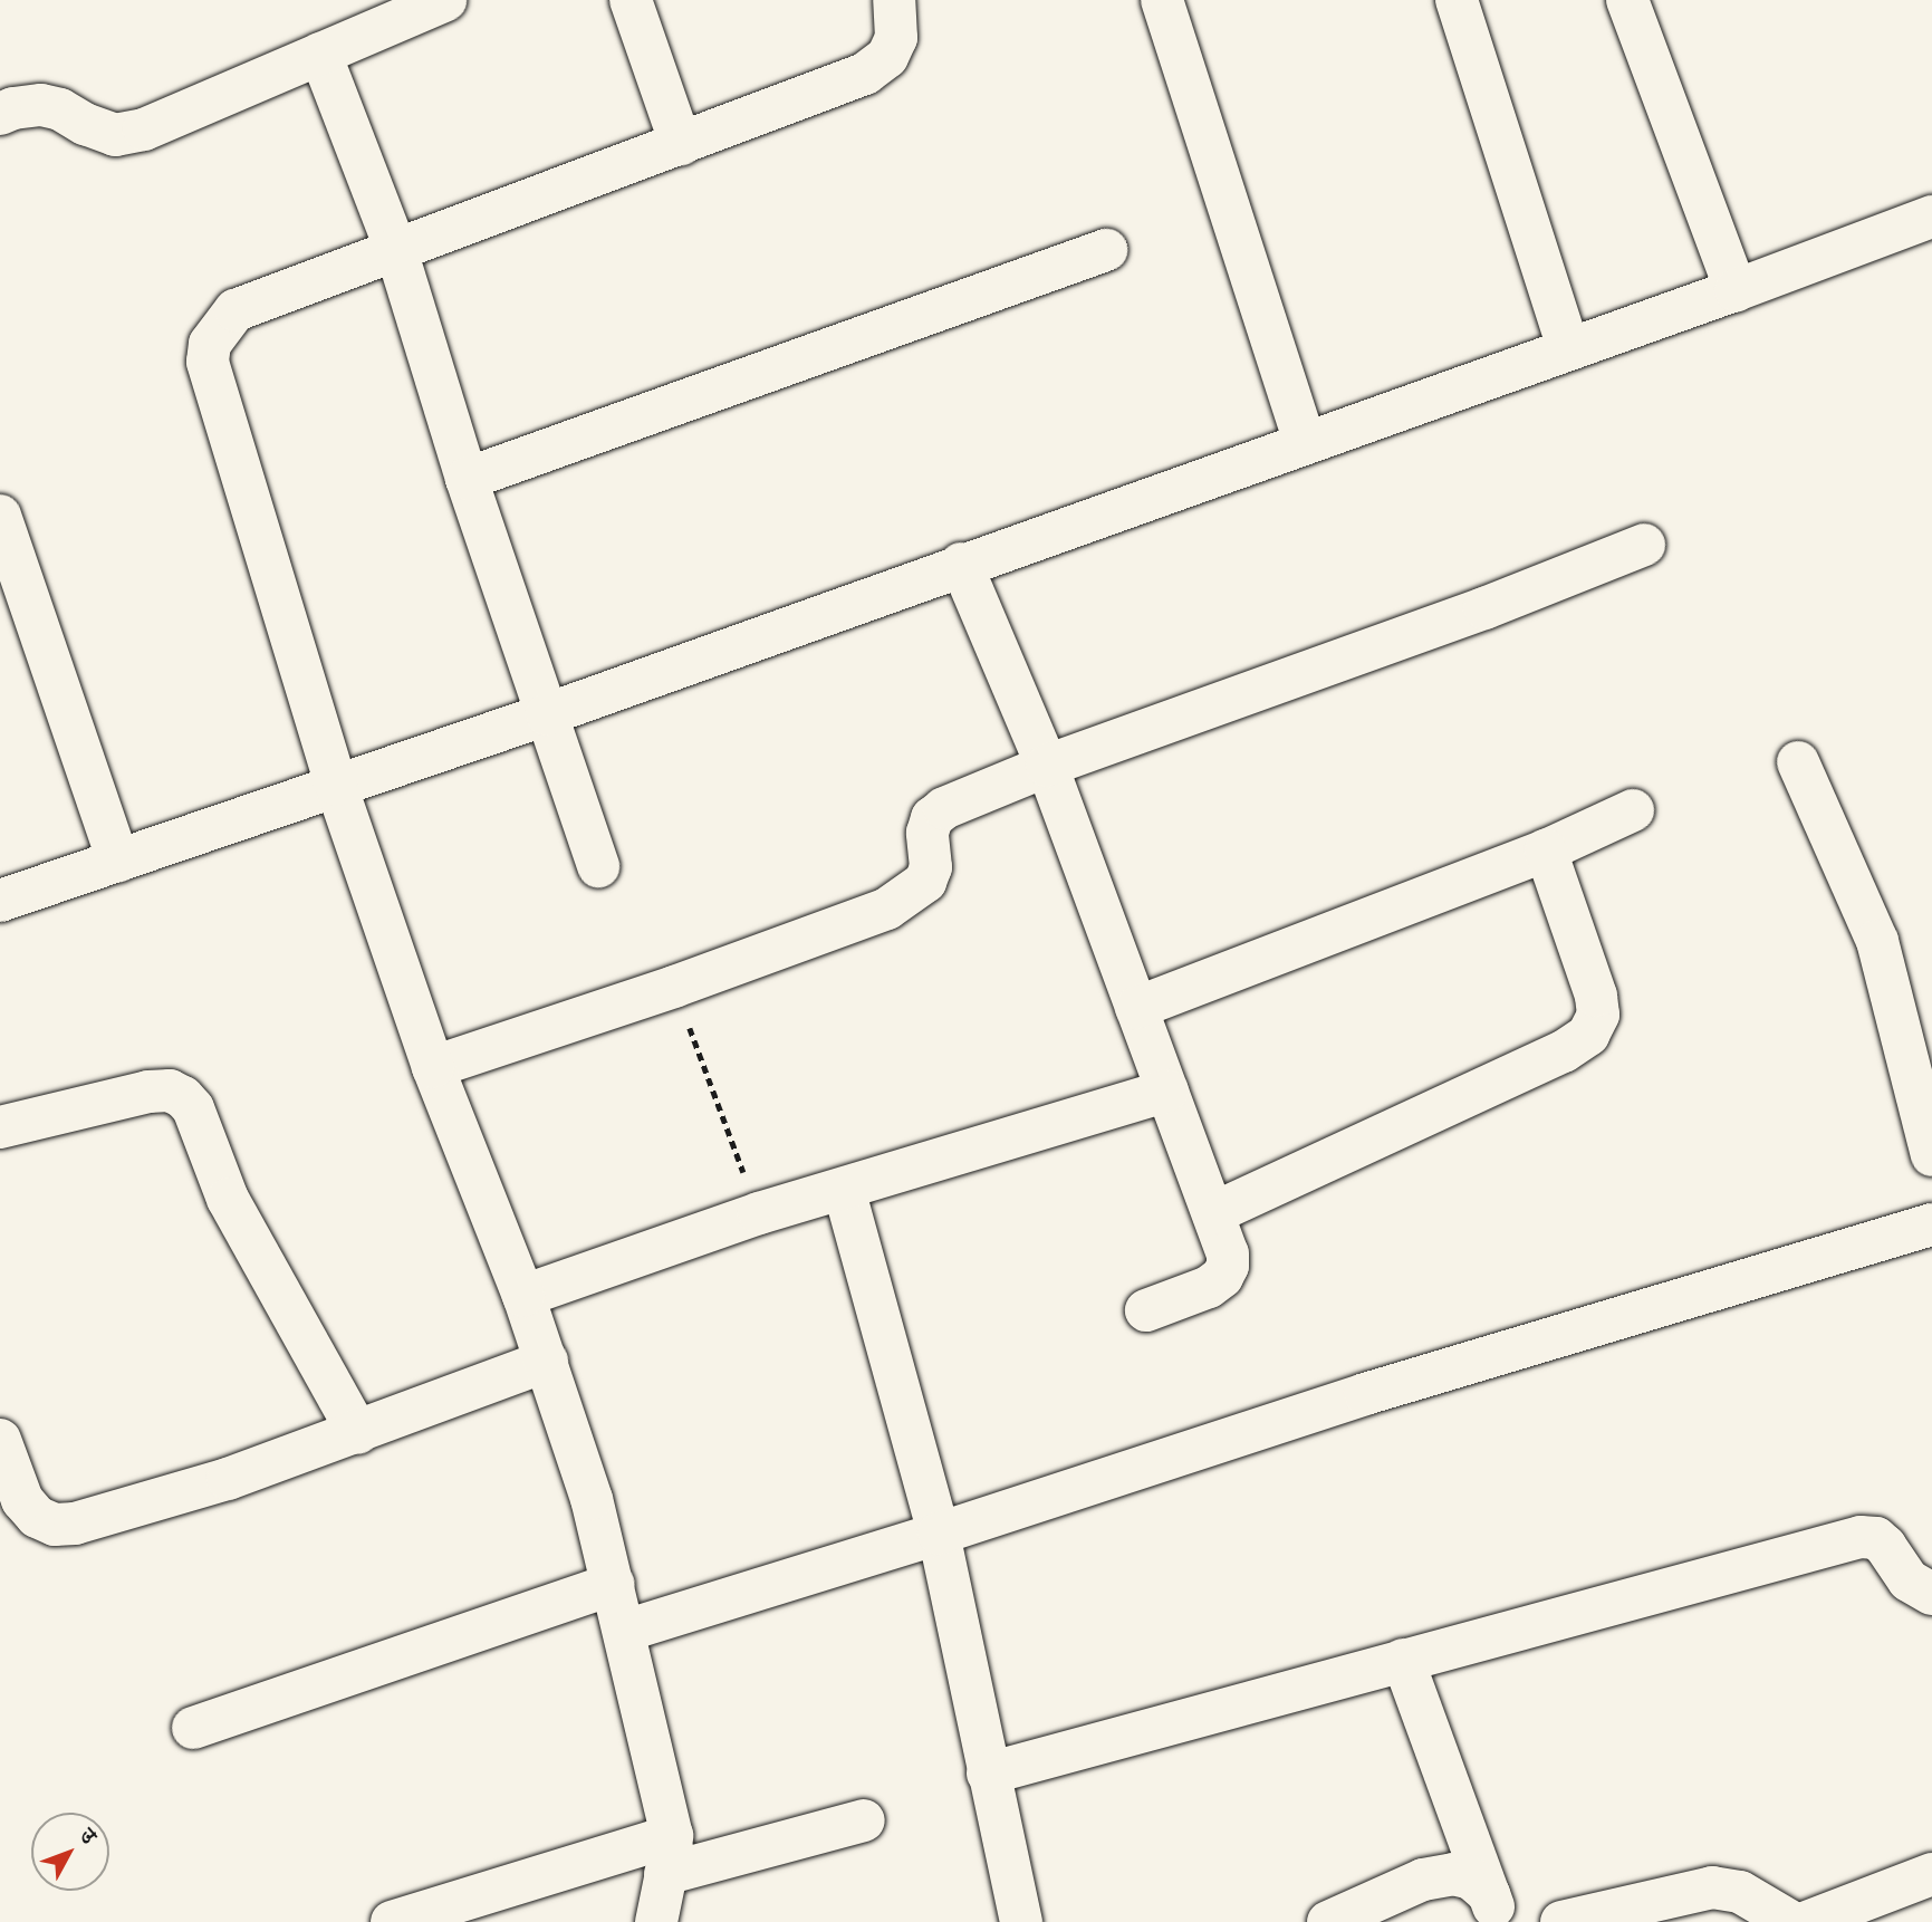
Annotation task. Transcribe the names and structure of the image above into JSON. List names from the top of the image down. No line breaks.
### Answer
{"north":"top right"}
